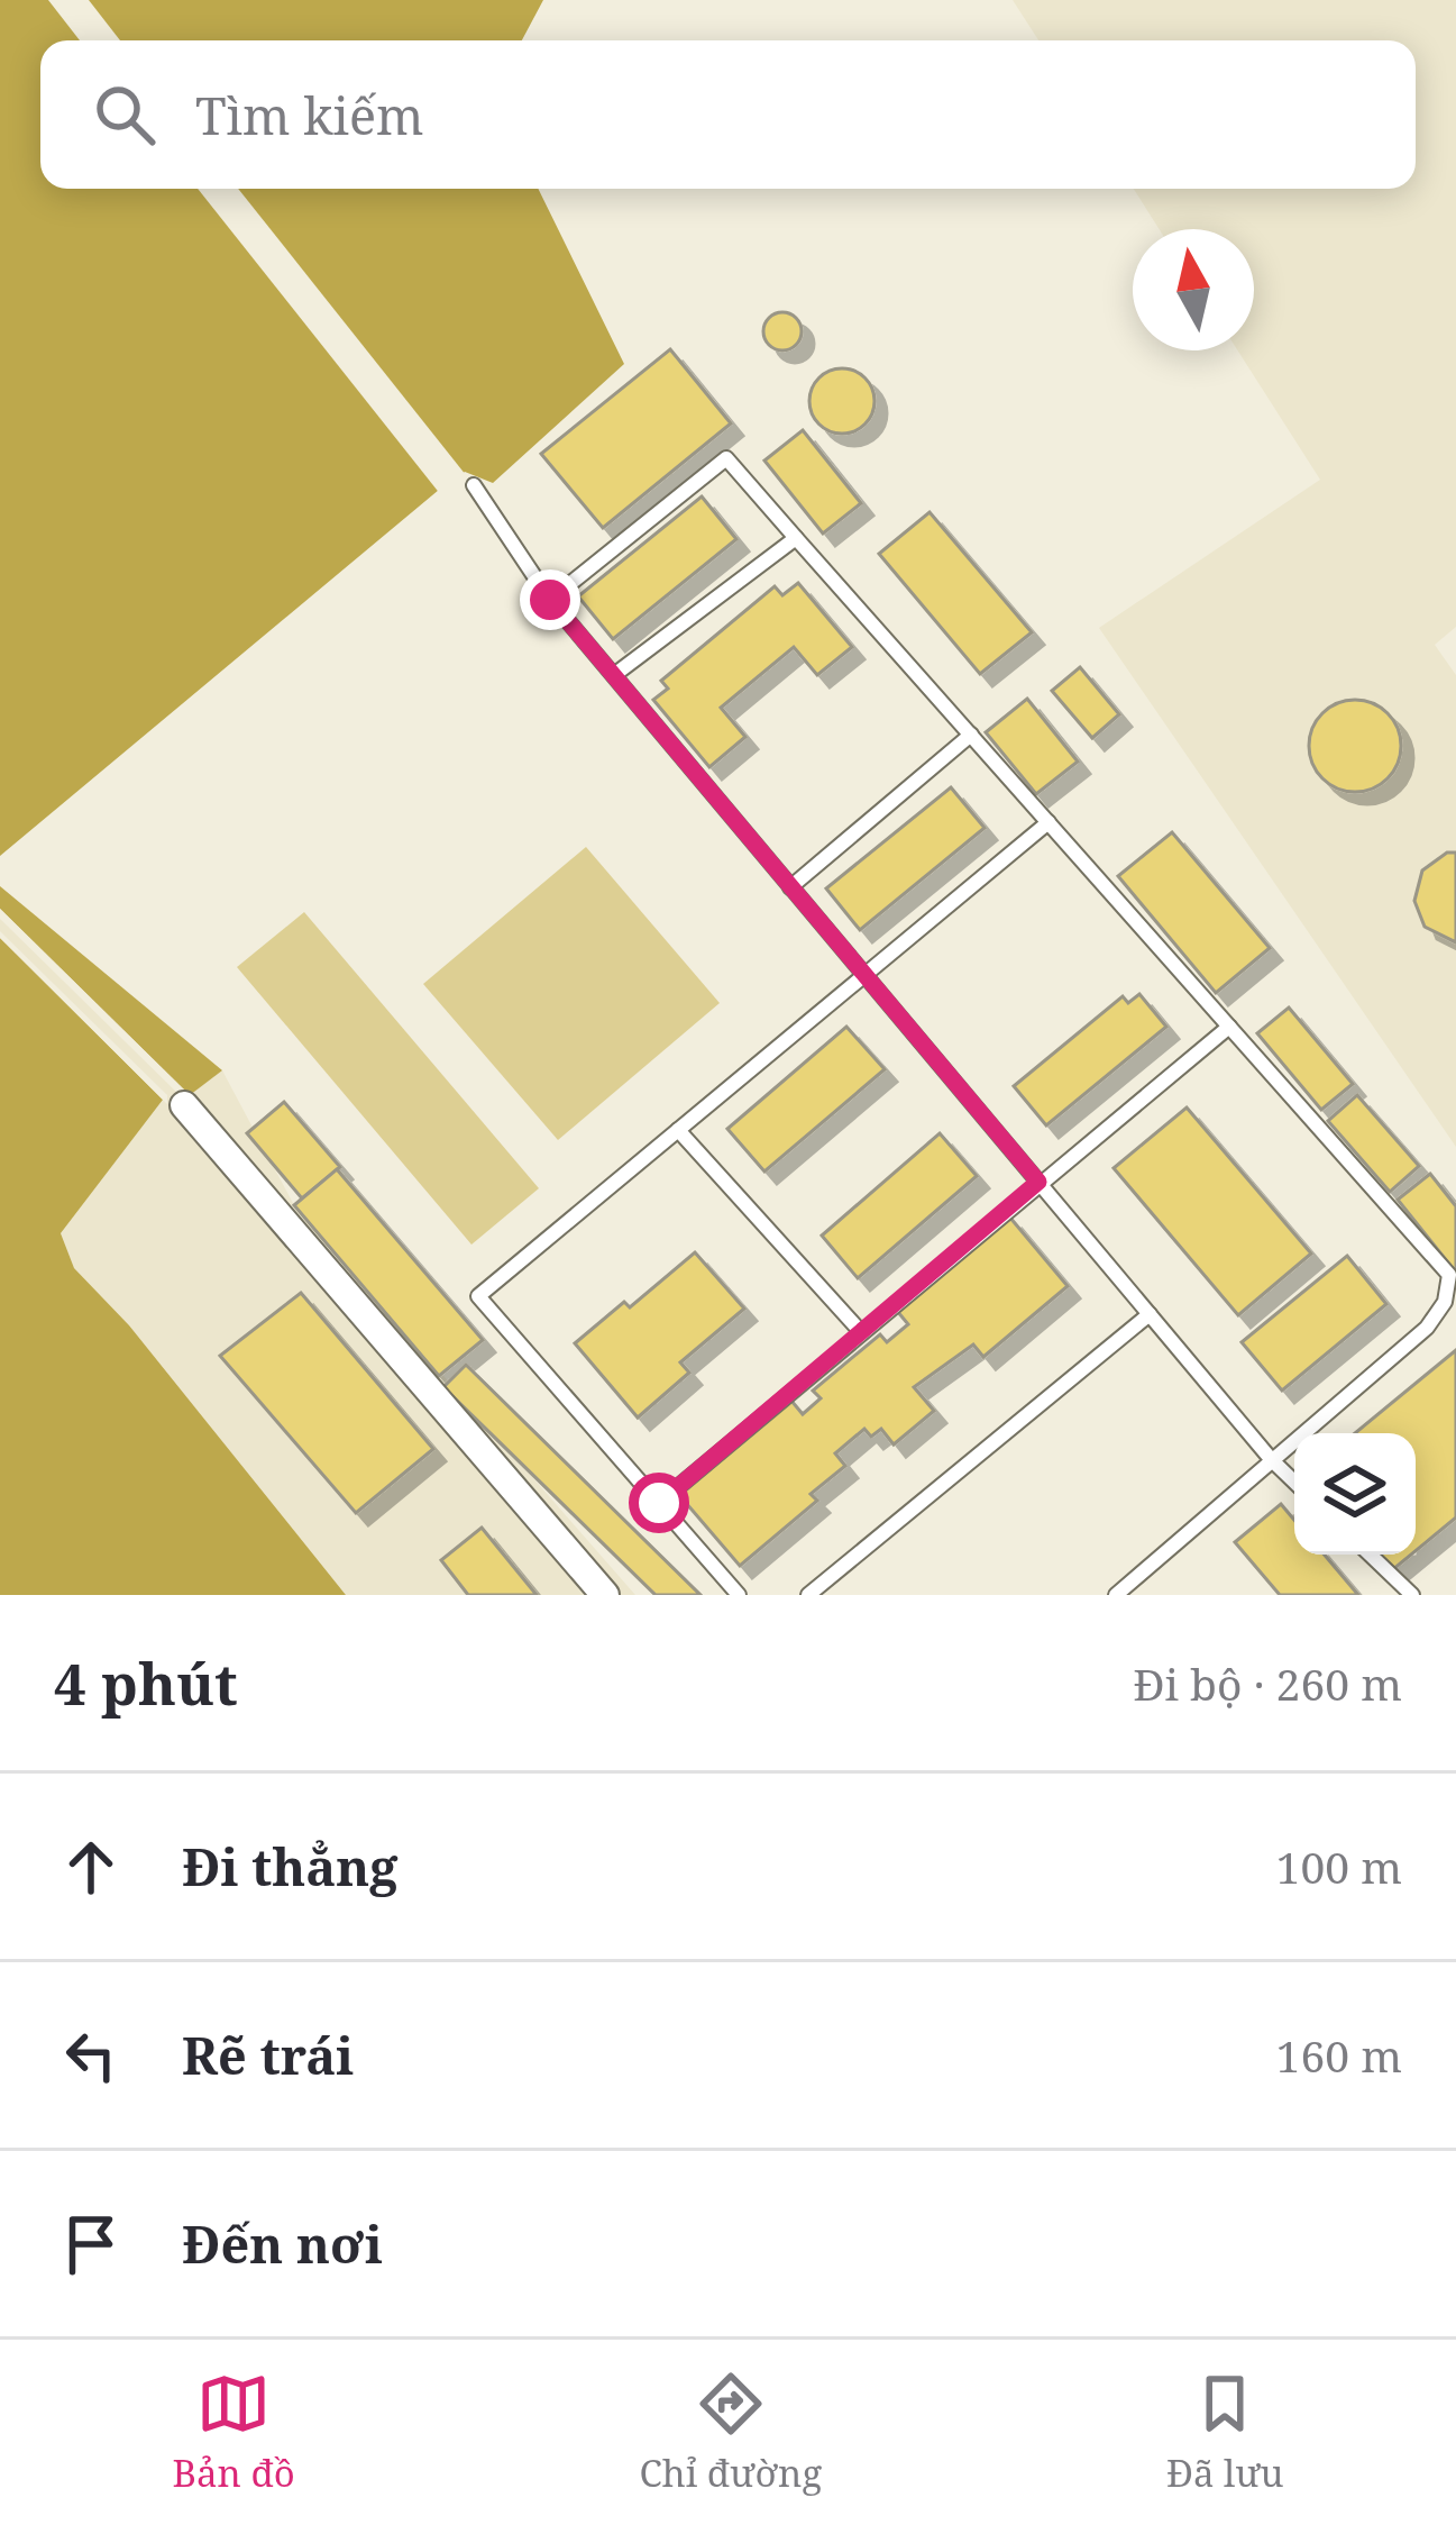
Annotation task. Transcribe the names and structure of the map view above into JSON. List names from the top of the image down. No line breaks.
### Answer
{"north":"top","page":{"search":"Tìm kiếm","heading":["4 phút","Đi bộ · 260 m"],"list":[["Đi thẳng","100 m"],["Rẽ trái","160 m"],"Đến nơi"],"nav":["Bản đồ","Chỉ đường","Đã lưu"]}}
